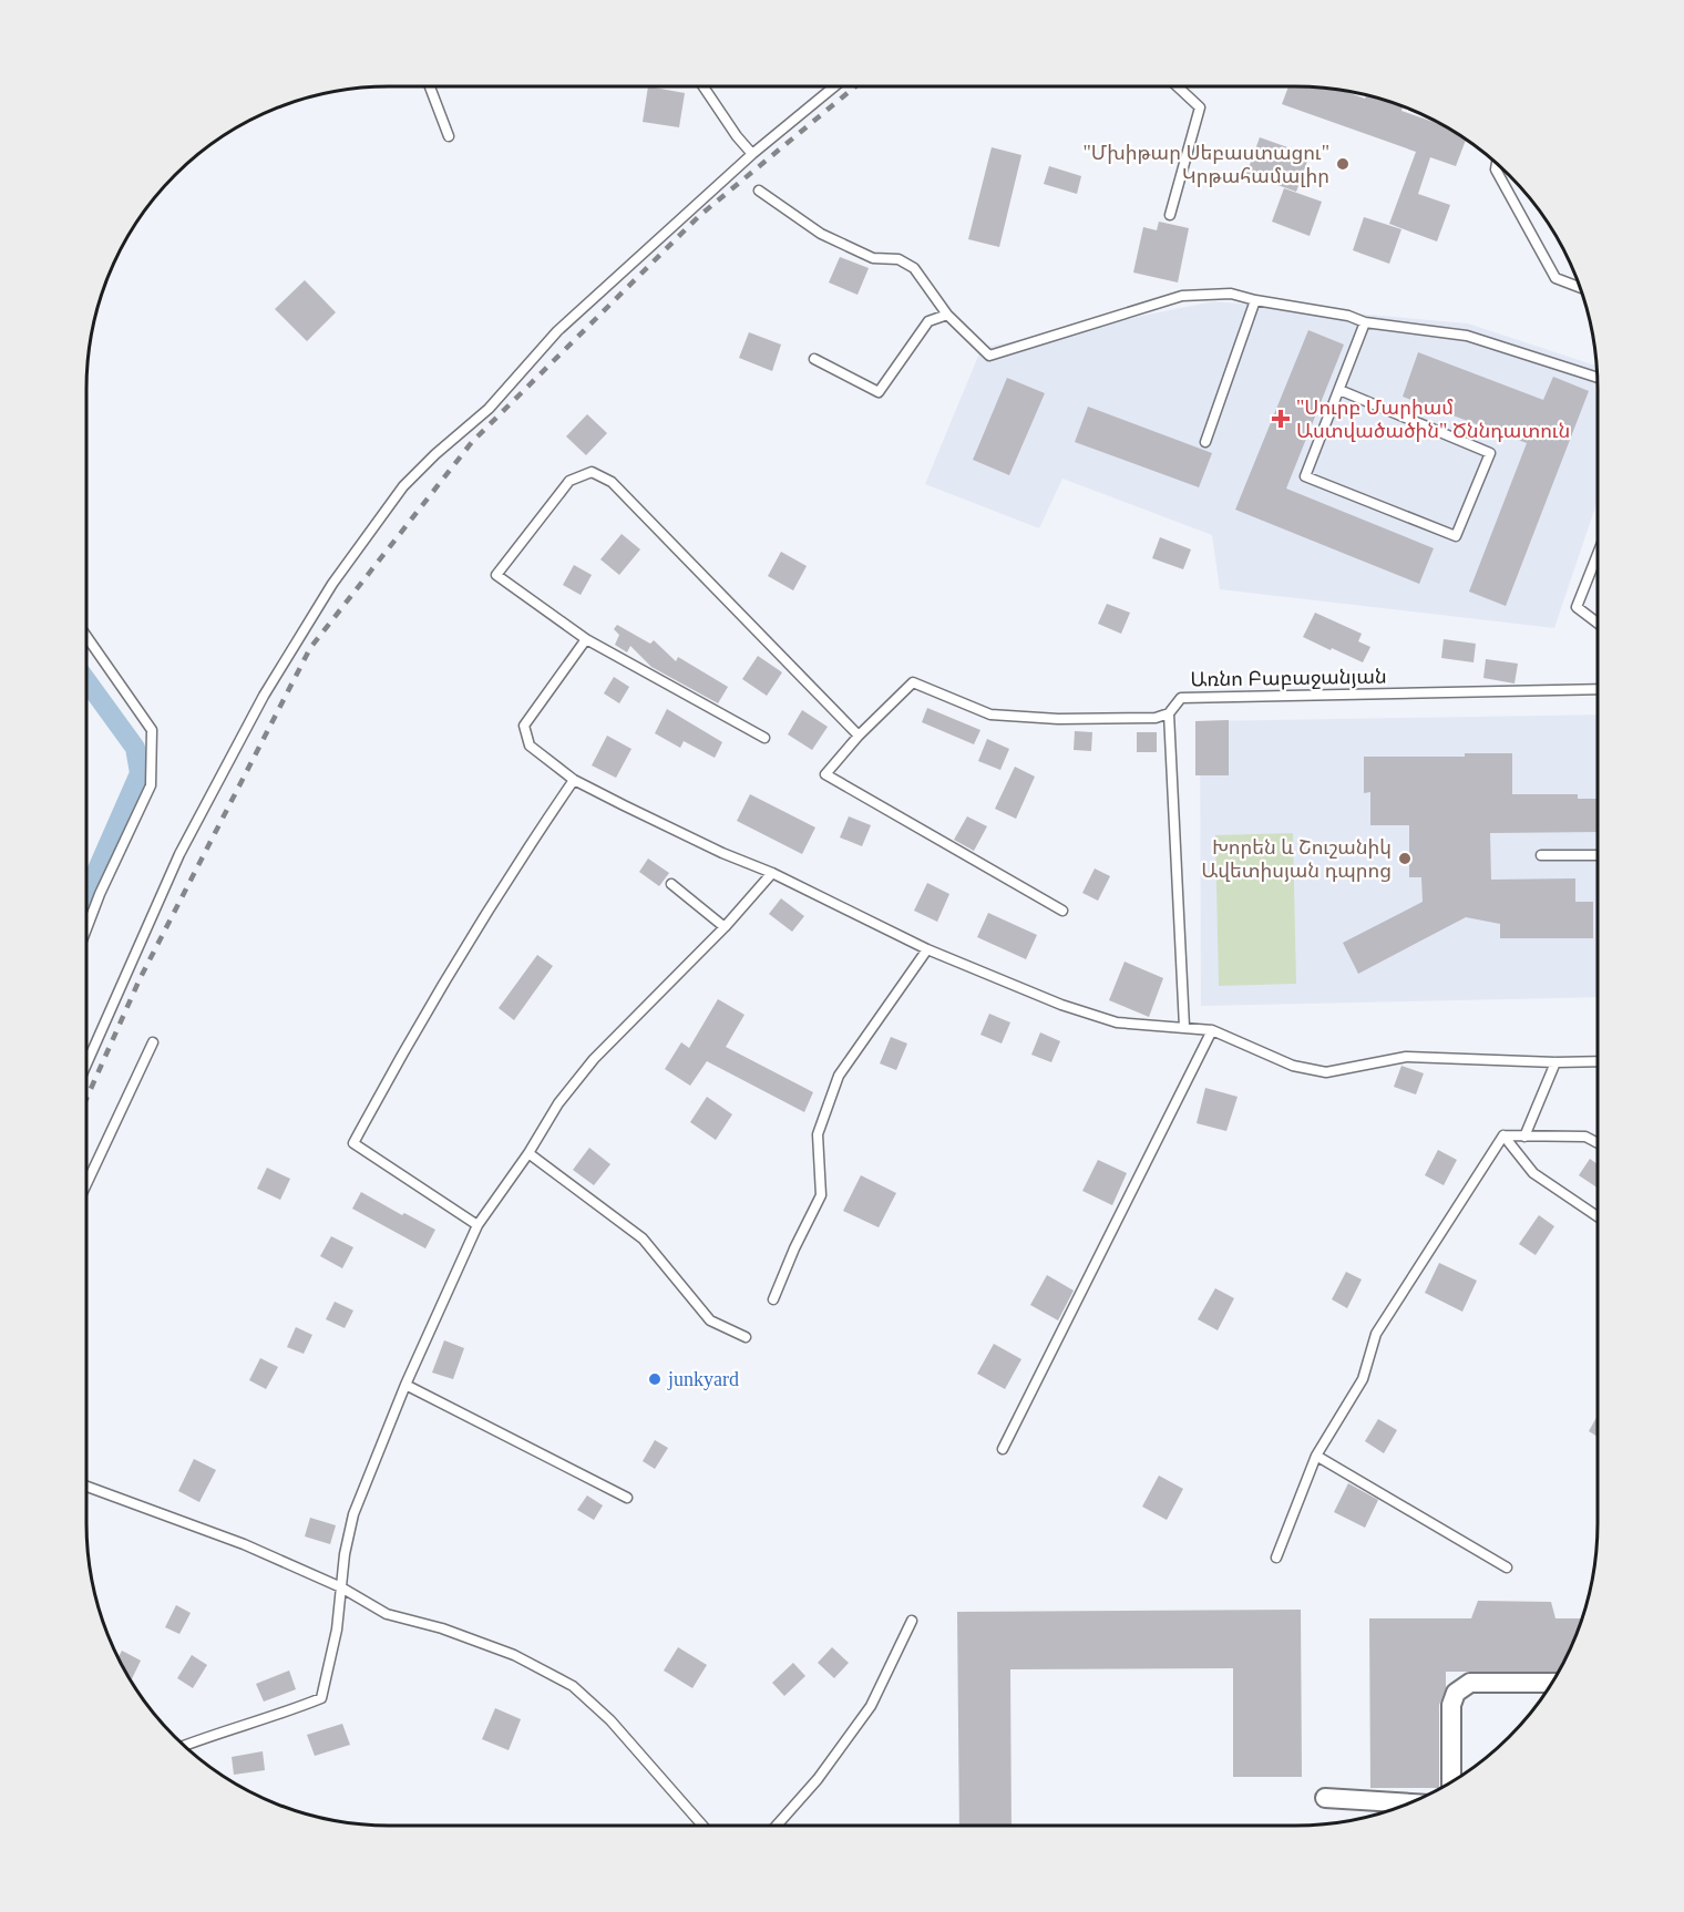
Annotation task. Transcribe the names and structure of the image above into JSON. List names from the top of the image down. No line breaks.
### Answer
{"streets":{"lane":["Առնո Բաբաջանյան"]},"places":{"other":["\"Մխիթար Սեբաստացու\" Կրթահամալիր","Խորեն և Շուշանիկ Ավետիսյան դպրոց","junkyard"],"health":["\"Սուրբ Մարիամ Աստվածածին\" Ծննդատուն"]}}
